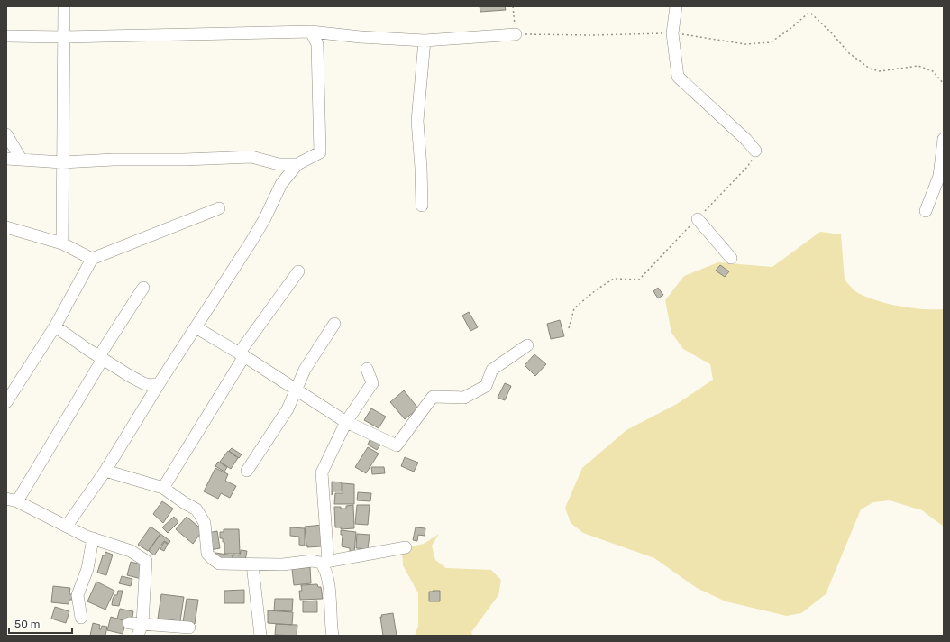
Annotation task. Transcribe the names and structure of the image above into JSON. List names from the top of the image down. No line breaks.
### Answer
{"scale_bar":"50 m"}
